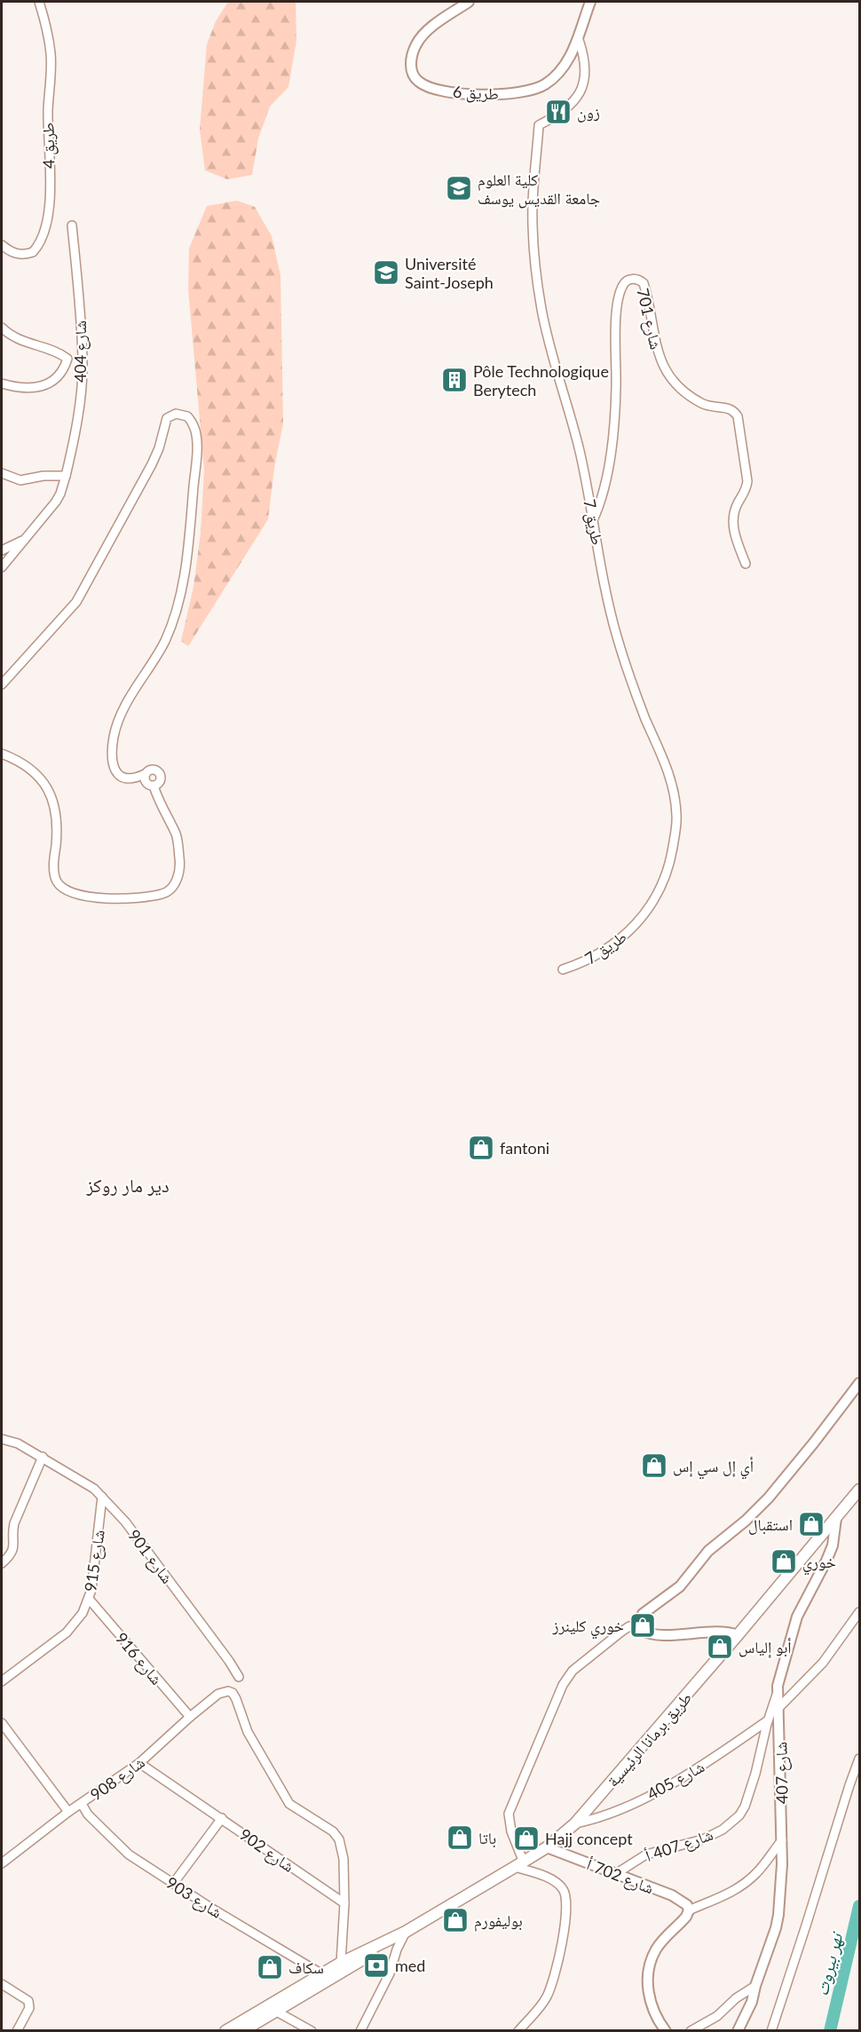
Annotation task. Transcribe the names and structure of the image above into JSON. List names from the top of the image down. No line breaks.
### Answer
{"streets":{"main road":["طريق برمانا الرئيسية"],"street":["طريق 6","طريق 4","شارع 701","شارع 404","طريق 7","شارع 901","شارع 915","شارع 916","شارع 407","شارع 908","شارع 405","شارع 407 أ","شارع 902","شارع 702 أ","شارع 903"]},"crossings":[["طريق 6","طريق 7"],["شارع 701","طريق 7"],["شارع 901","شارع 915"],["شارع 915","شارع 916"],["شارع 916","شارع 908"],["طريق برمانا الرئيسية","شارع 407"],["طريق برمانا الرئيسية","شارع 405"],["طريق برمانا الرئيسية","شارع 702 أ"],["شارع 407","شارع 407 أ"],["شارع 908","شارع 902"],["شارع 908","شارع 903"],["شارع 405","شارع 407 أ"],["شارع 407 أ","شارع 702 أ"]],"districts":["دير مار روكز"],"water":["نهر بيروت"],"places":{"restaurant":["زون"],"school or university":["كلية العلوم جامعة القديس يوسف","Université Saint-Joseph"],"building":["Pôle Technologique Berytech"],"shop":["fantoni","أي إل سي إس","استقبال","خوري","خوري كلينرز","أبو إلياس","باتا","Hajj concept","بوليفورم","سكاف"],"bank":["med"]}}
